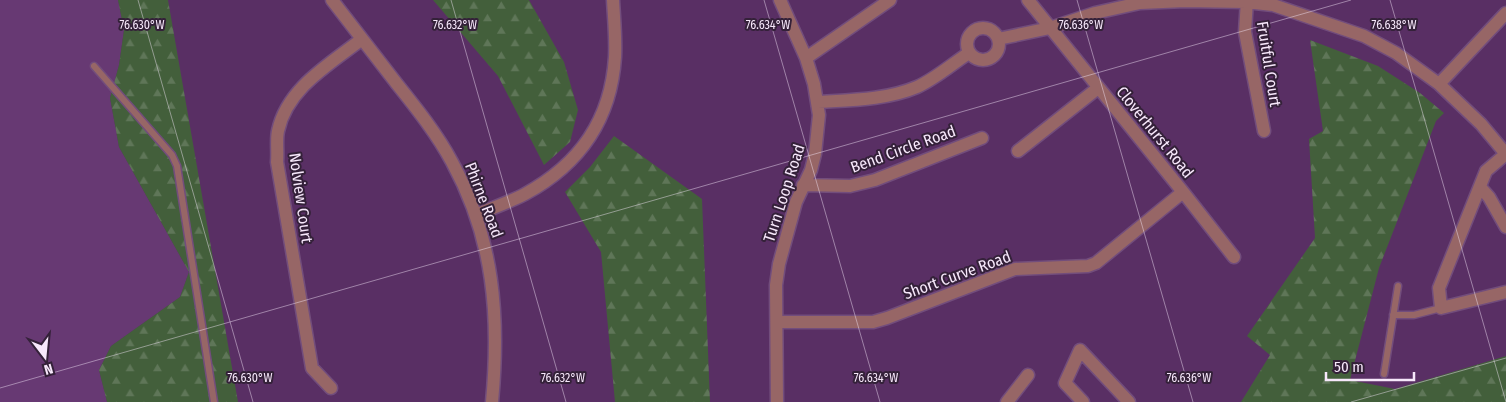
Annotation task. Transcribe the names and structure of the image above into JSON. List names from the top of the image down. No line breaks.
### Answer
{"streets":{"street":["Fruitful Court","Cloverhurst Road","Bend Circle Road","Turn Loop Road","Nolview Court","Phirne Road","Short Curve Road"]},"crossings":[["Cloverhurst Road","Short Curve Road"],["Bend Circle Road","Turn Loop Road"],["Turn Loop Road","Short Curve Road"],["Nolview Court","Phirne Road"]],"scale_bar":"50 m","north":"bottom","coordinates":["76.630°W","76.632°W","76.634°W","76.636°W","76.638°W"]}
